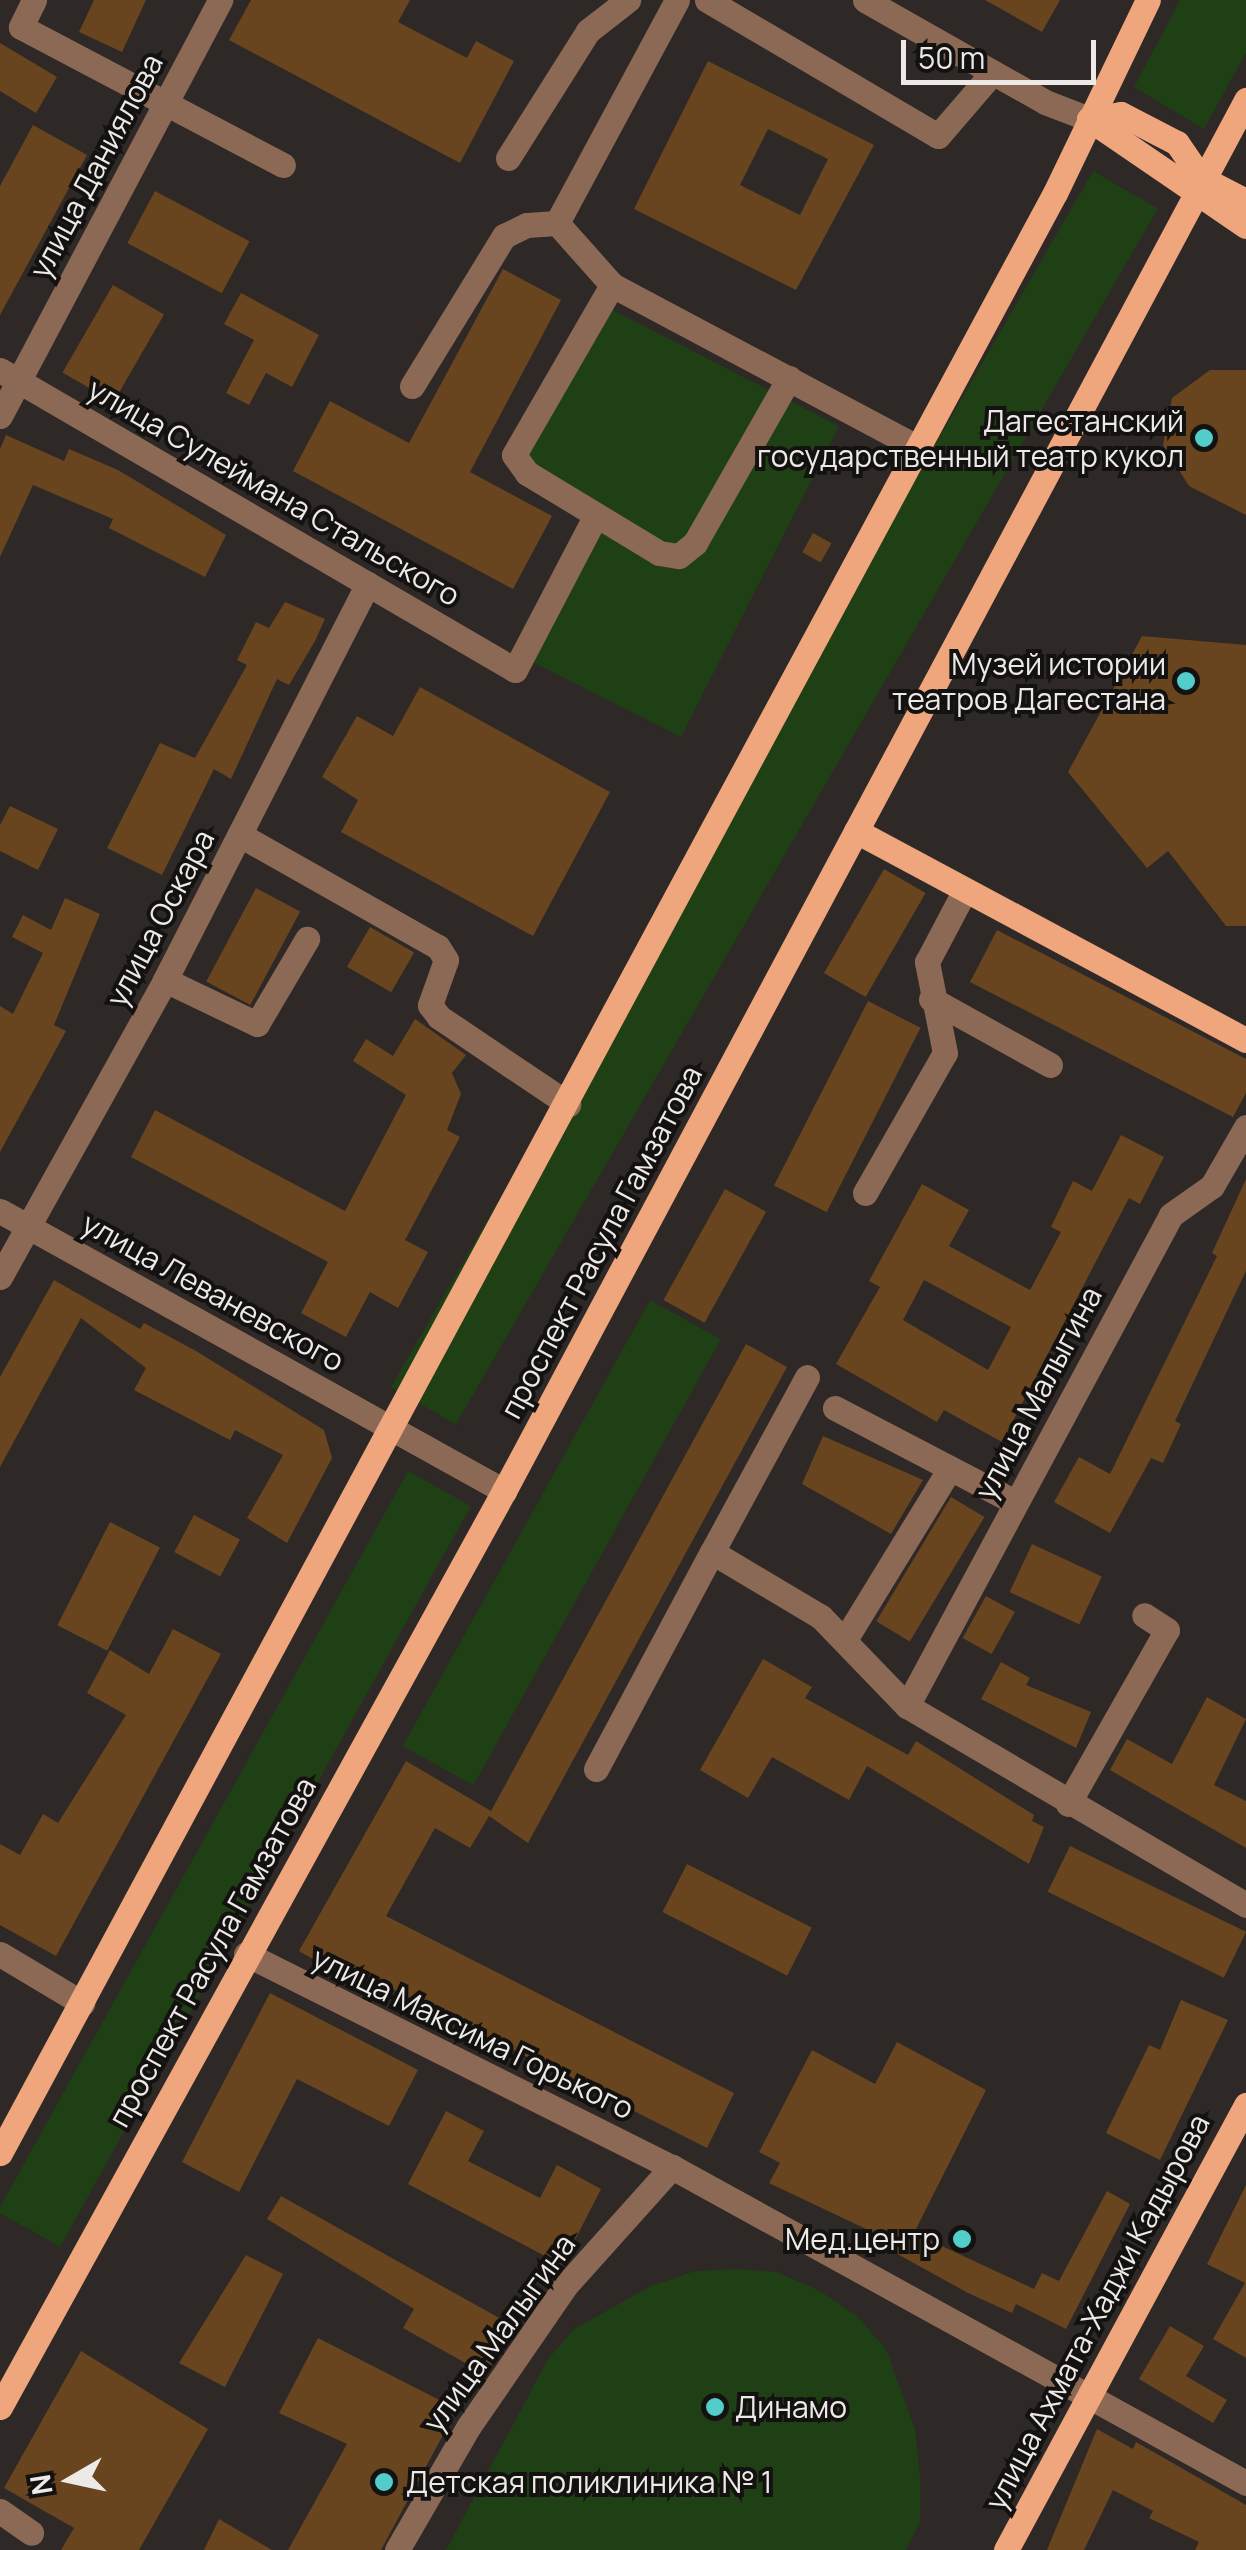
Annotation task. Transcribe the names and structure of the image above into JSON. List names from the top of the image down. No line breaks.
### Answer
{"streets":{"main road":["проспект Расула Гамзатова","улица Ахмата-Хаджи Кадырова"],"street":["улица Даниялова","улица Сулеймана Стальского","улица Оскара","улица Леваневского","улица Малыгина","улица Максима Горького"]},"crossings":[["улица Даниялова","улица Сулеймана Стальского"],["улица Сулеймана Стальского","улица Оскара"],["улица Оскара","улица Леваневского"],["проспект Расула Гамзатова","улица Леваневского"],["проспект Расула Гамзатова","улица Максима Горького"],["улица Малыгина","улица Максима Горького"],["улица Максима Горького","улица Ахмата-Хаджи Кадырова"]],"places":["Дагестанский государственный театр кукол","Музей истории театров Дагестана","Мед.центр","Динамо","Детская поликлиника № 1"],"scale_bar":"50 m","north":"left"}
